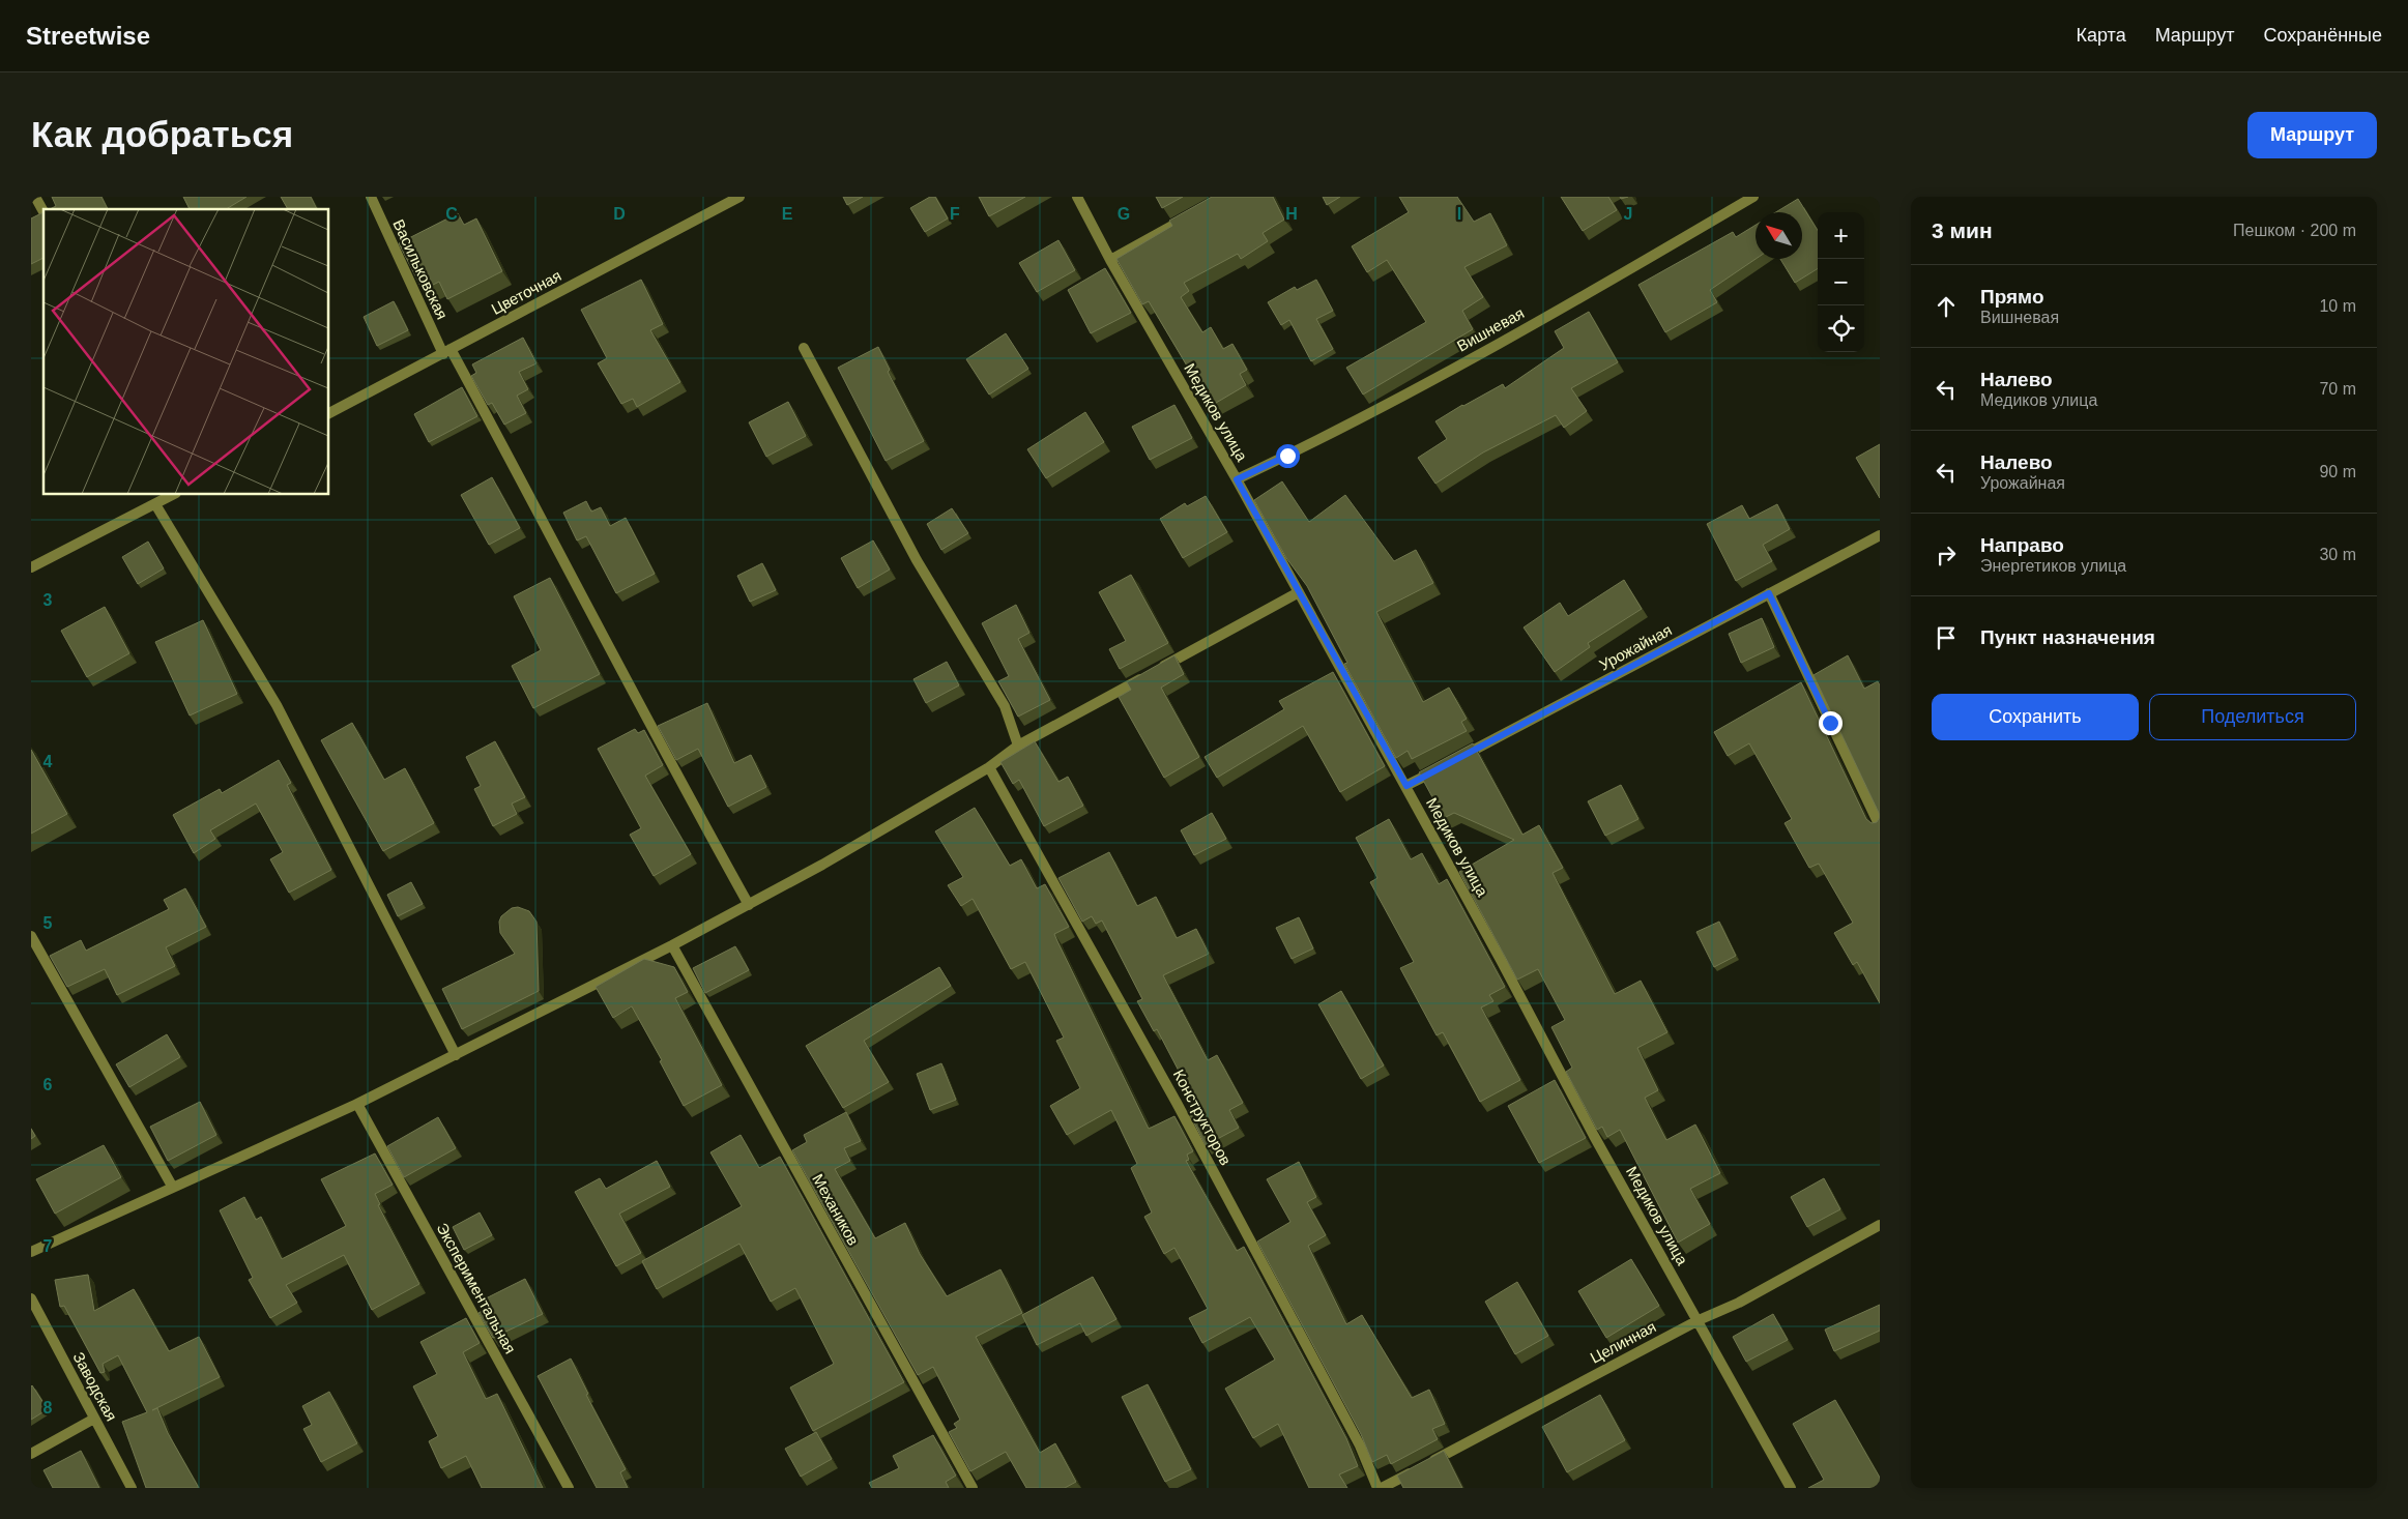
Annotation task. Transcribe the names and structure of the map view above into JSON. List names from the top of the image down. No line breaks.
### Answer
{"streets":{"street":["Васильковская","Цветочная","Вишневая","Медиков улица","Урожайная","Конструкторов","Механиков","Экспериментальная","Целинная","Заводская"]},"crossings":[["Васильковская","Цветочная"],["Вишневая","Медиков улица"],["Медиков улица","Урожайная"],["Медиков улица","Целинная"],["Конструкторов","Целинная"]],"north":"top left","page":{"header":"Streetwise","nav":["Карта","Маршрут","Сохранённые"],"buttons":["Маршрут",["Сохранить","Поделиться"]],"title":"Как добраться","heading":["3 мин","Пешком · 200 m"],"map_buttons":["+","−"],"list":[["Прямо","Вишневая","10 m"],["Налево","Медиков улица","70 m"],["Налево","Урожайная","90 m"],["Направо","Энергетиков улица","30 m"],"Пункт назначения"]},"grid":{"columns":["C","D","E","F","G","H","I","J"],"rows":["3","4","5","6","7","8"]}}
